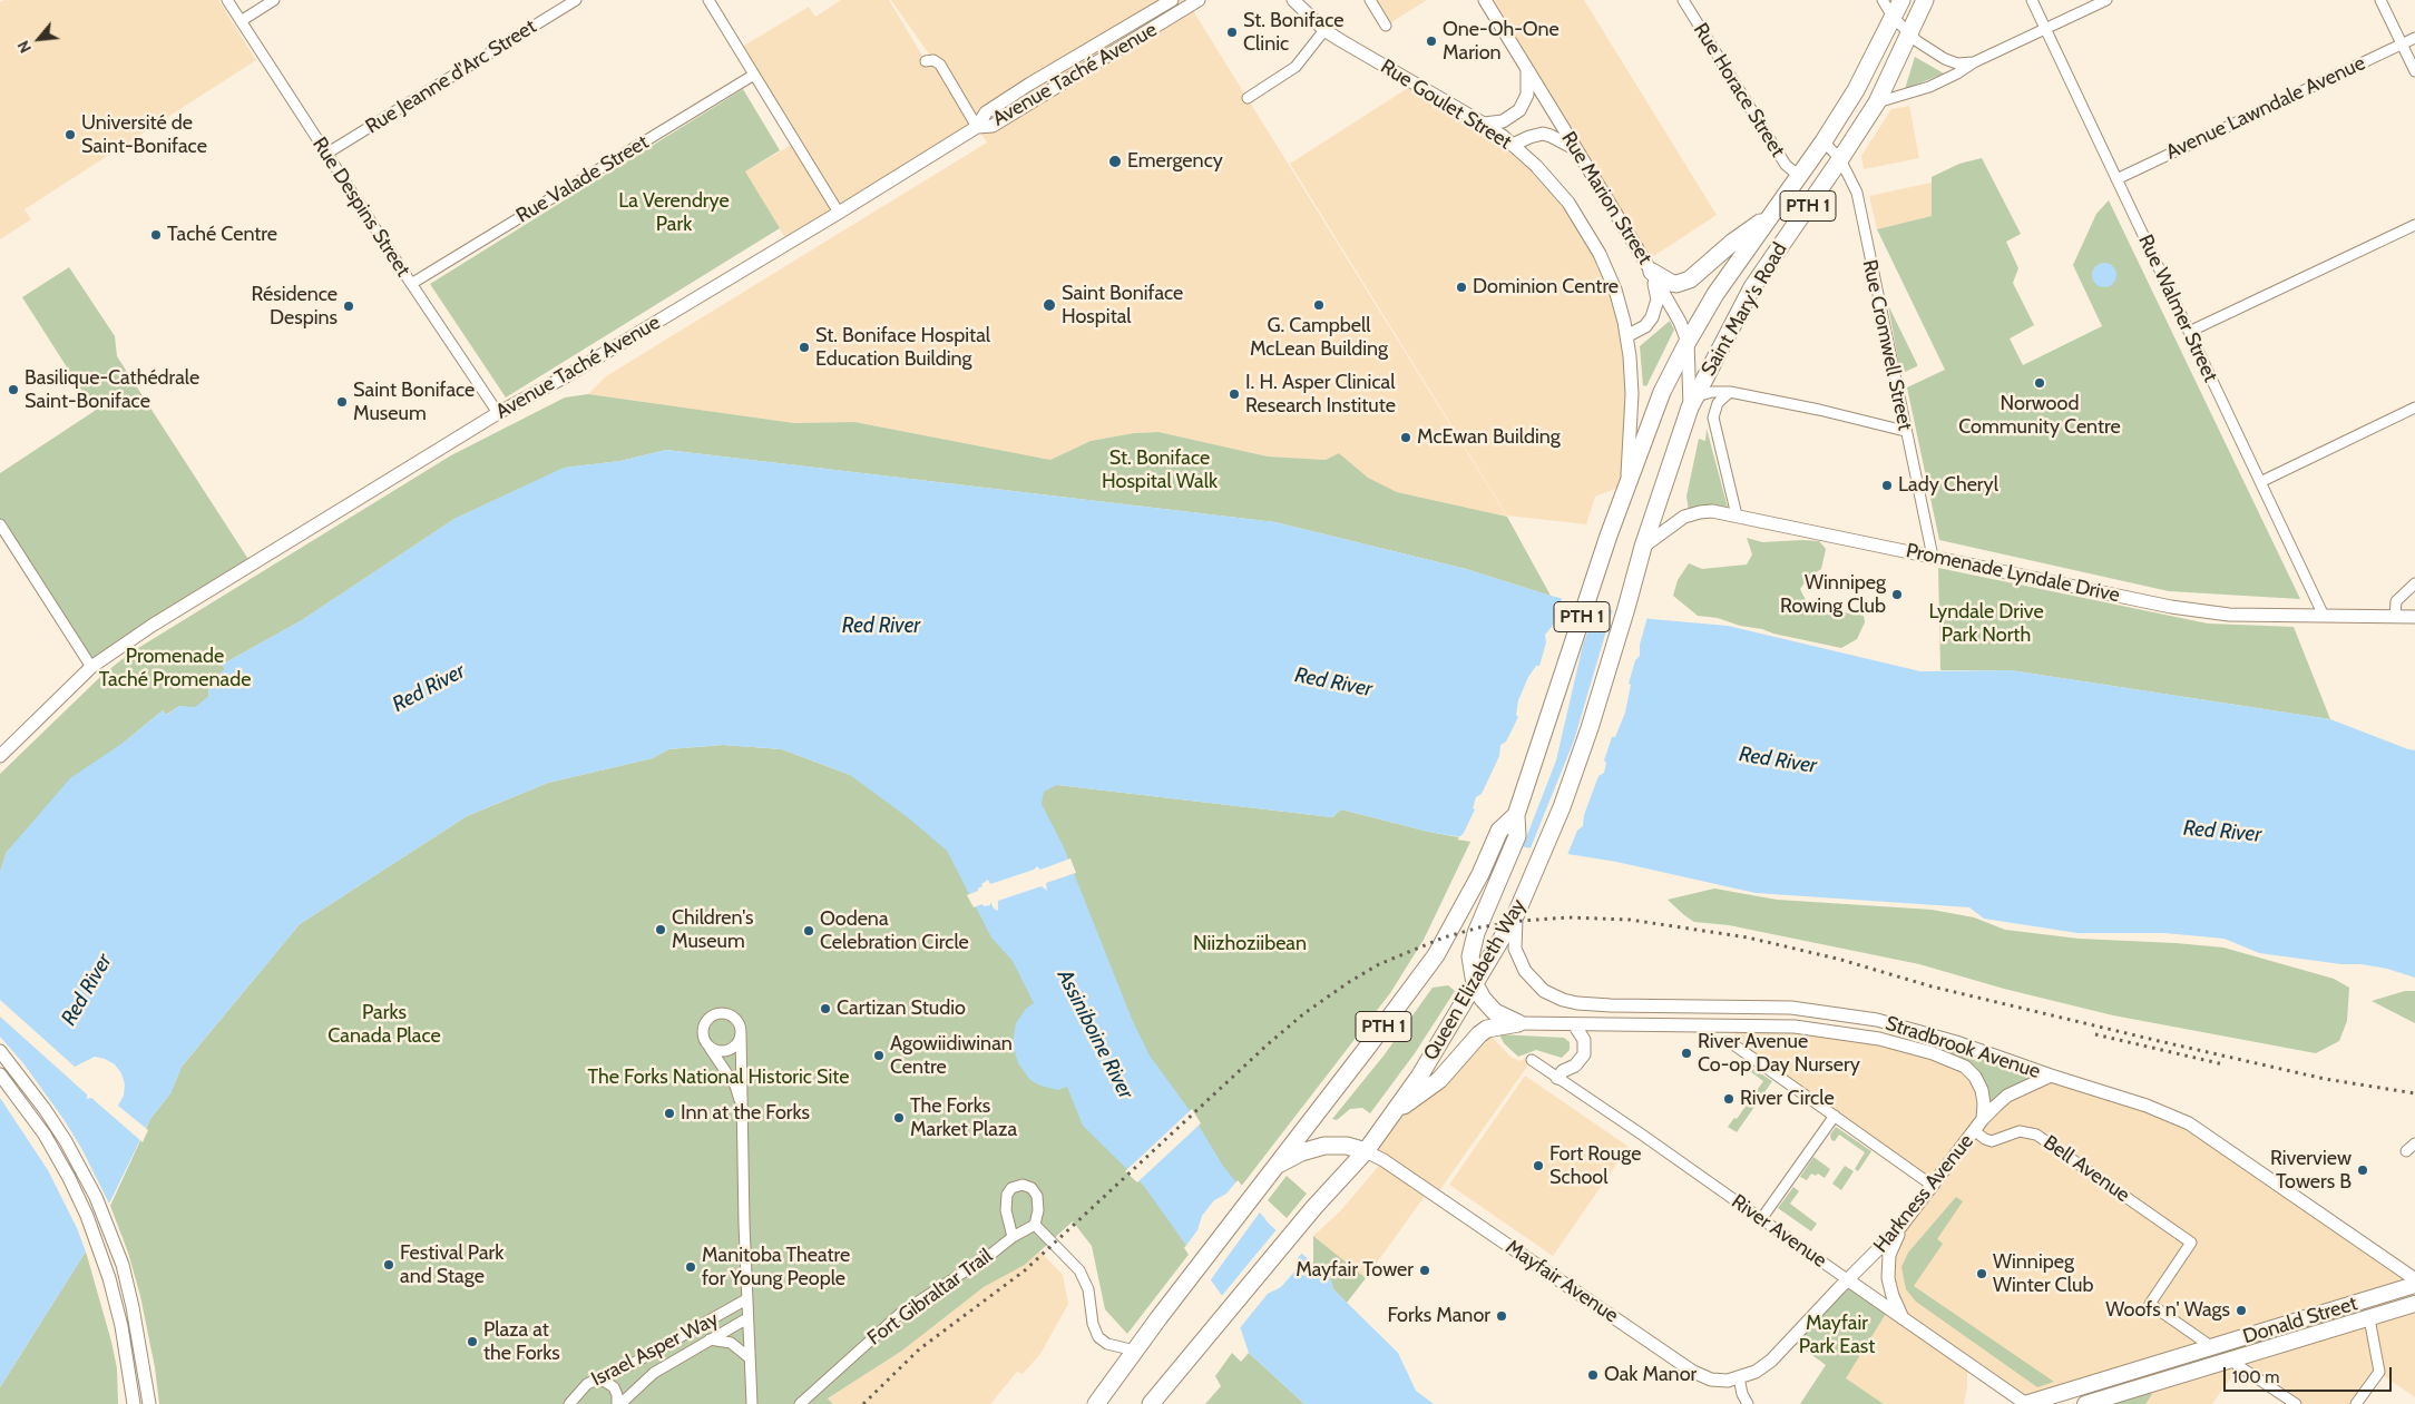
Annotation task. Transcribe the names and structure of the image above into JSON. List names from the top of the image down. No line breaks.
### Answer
{"streets":{"highway":["PTH 1","Saint Mary's Road","Queen Elizabeth Way"],"main road":["Avenue Taché Avenue","Rue Goulet Street","Rue Marion Street","Promenade Lyndale Drive","Stradbrook Avenue","Harkness Avenue","River Avenue","Mayfair Avenue","Donald Street"],"street":["Rue Jeanne d'Arc Street","Rue Horace Street","Avenue Lawndale Avenue","Rue Valade Street","Rue Despins Street","Rue Walmer Street","Rue Cromwell Street","Bell Avenue","Fort Gibraltar Trail","Israel Asper Way"]},"crossings":[["Avenue Taché Avenue","Rue Despins Street"],["Rue Jeanne d'Arc Street","Rue Despins Street"],["Rue Horace Street","Saint Mary's Road"],["Rue Goulet Street","Saint Mary's Road"],["Avenue Lawndale Avenue","Rue Walmer Street"],["Rue Valade Street","Rue Despins Street"],["Rue Marion Street","Saint Mary's Road"],["PTH 1","Saint Mary's Road"],["Rue Walmer Street","Promenade Lyndale Drive"],["Saint Mary's Road","Rue Cromwell Street"],["Saint Mary's Road","Promenade Lyndale Drive"],["Saint Mary's Road","Queen Elizabeth Way"],["Rue Cromwell Street","Promenade Lyndale Drive"],["Promenade Lyndale Drive","Queen Elizabeth Way"],["Queen Elizabeth Way","Stradbrook Avenue"],["Queen Elizabeth Way","Mayfair Avenue"],["Stradbrook Avenue","Harkness Avenue"],["Bell Avenue","Harkness Avenue"],["Bell Avenue","Donald Street"],["Harkness Avenue","River Avenue"],["Harkness Avenue","Mayfair Avenue"],["River Avenue","Donald Street"]],"water":["Red River","Assiniboine River"],"parks":["La Verendrye Park","St. Boniface Hospital Walk","Lyndale Drive Park North","Promenade Taché Promenade","Niizhoziibean","Parks Canada Place","The Forks National Historic Site","Mayfair Park East"],"places":["St. Boniface Clinic","One-Oh-One Marion","Université de Saint-Boniface","Emergency","Taché Centre","Dominion Centre","Saint Boniface Hospital","G. Campbell McLean Building","Résidence Despins","St. Boniface Hospital Education Building","Norwood Community Centre","Basilique-Cathédrale Saint-Boniface","I. H. Asper Clinical Research Institute","Saint Boniface Museum","McEwan Building","Lady Cheryl","Winnipeg Rowing Club","Children's Museum","Oodena Celebration Circle","Cartizan Studio","River Avenue Co-op Day Nursery","Agowiidiwinan Centre","River Circle","Inn at the Forks","The Forks Market Plaza","Fort Rouge School","Riverview Towers B","Festival Park and Stage","Manitoba Theatre for Young People","Mayfair Tower","Winnipeg Winter Club","Woofs n' Wags","Forks Manor","Plaza at the Forks","Oak Manor"],"scale_bar":"100 m","north":"bottom left"}
